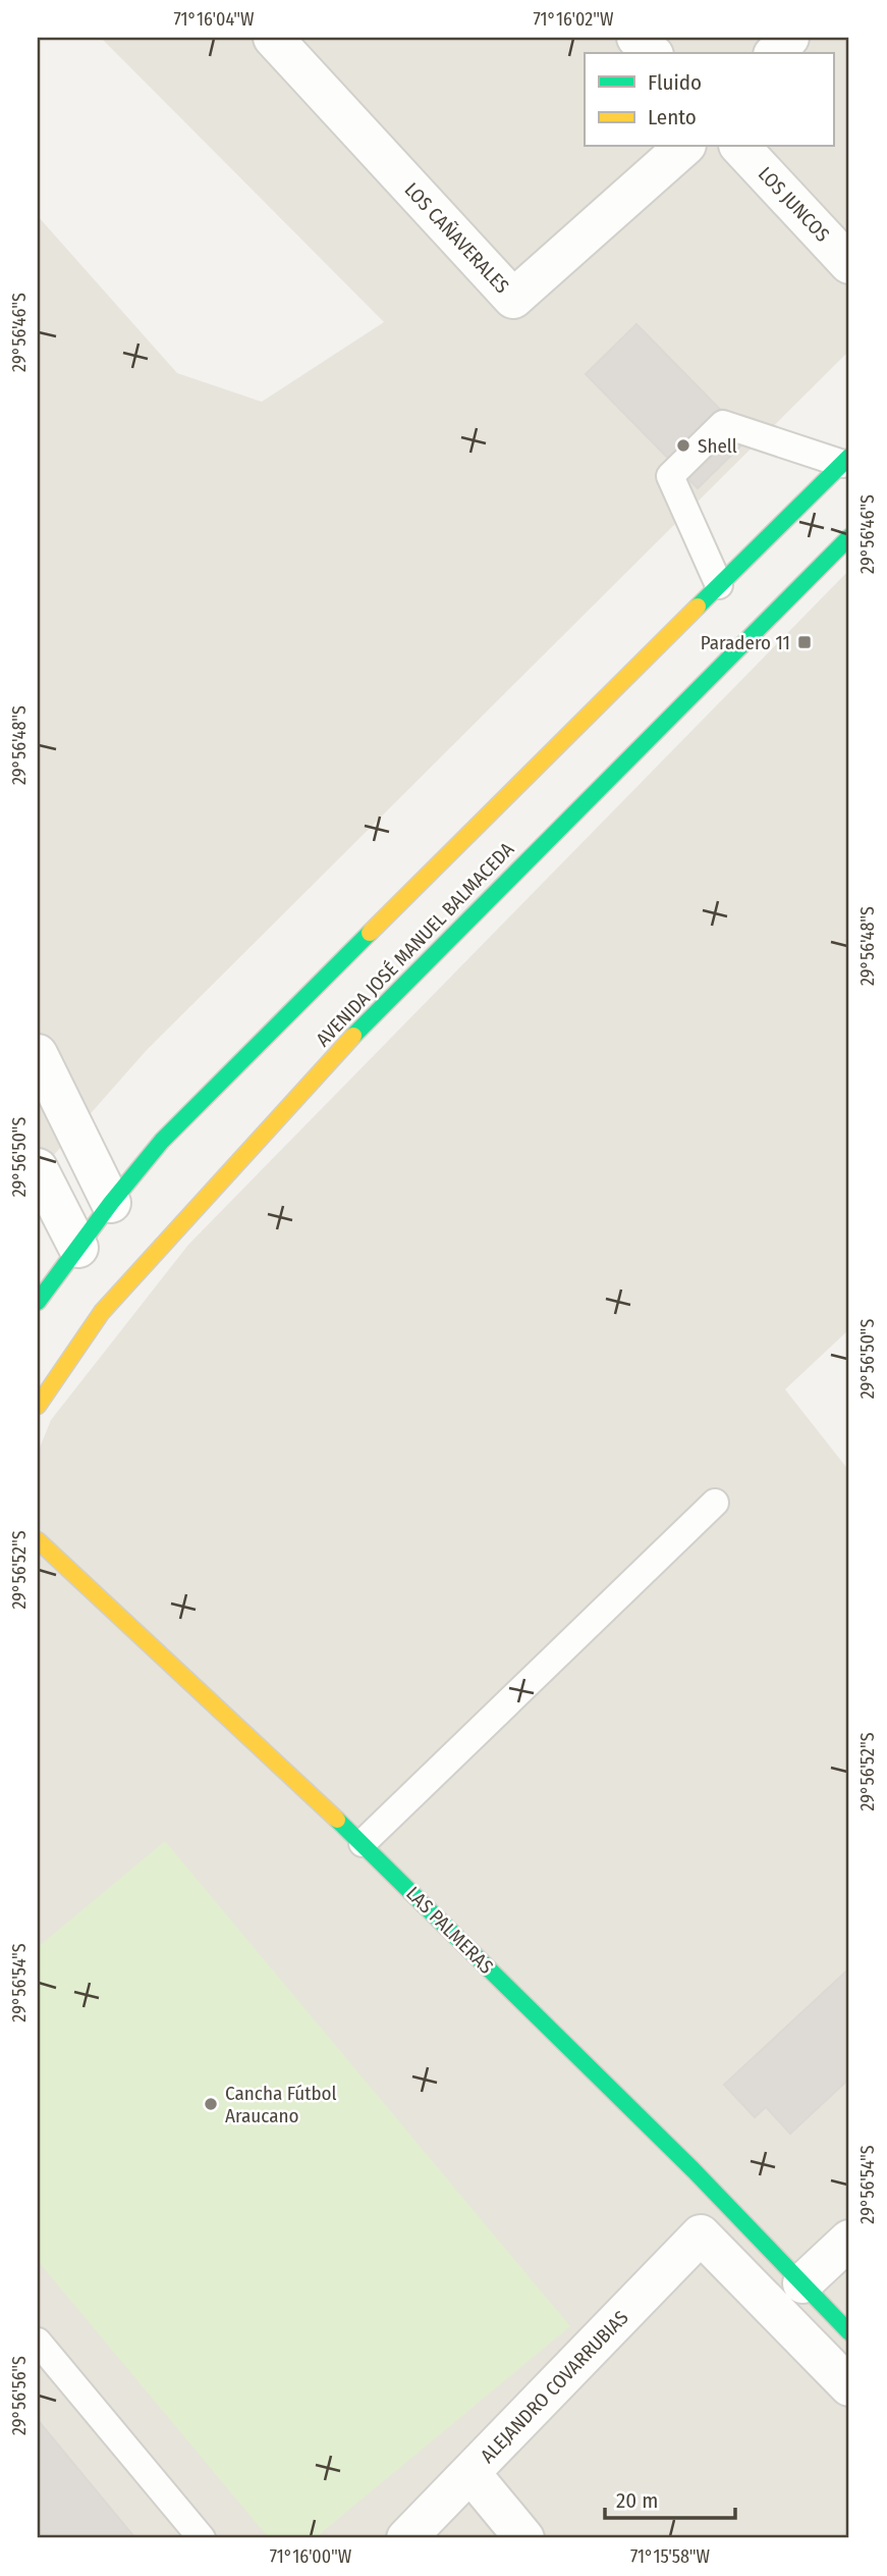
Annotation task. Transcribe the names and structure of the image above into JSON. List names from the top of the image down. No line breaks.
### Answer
{"streets":{"main road":["AVENIDA JOSÉ MANUEL BALMACEDA","LAS PALMERAS"],"street":["LOS JUNCOS","LOS CAÑAVERALES","ALEJANDRO COVARRUBIAS"]},"places":{"other":["Shell","Cancha Fútbol Araucano"],"transit":["Paradero 11"]},"legend":["Fluido","Lento"],"scale_bar":"20 m","coordinates":["71°16'04\"W","71°16'02\"W","29°56'46\"S","29°56'48\"S","29°56'50\"S","29°56'52\"S","29°56'54\"S","29°56'56\"S","71°16'00\"W","71°15'58\"W"]}
